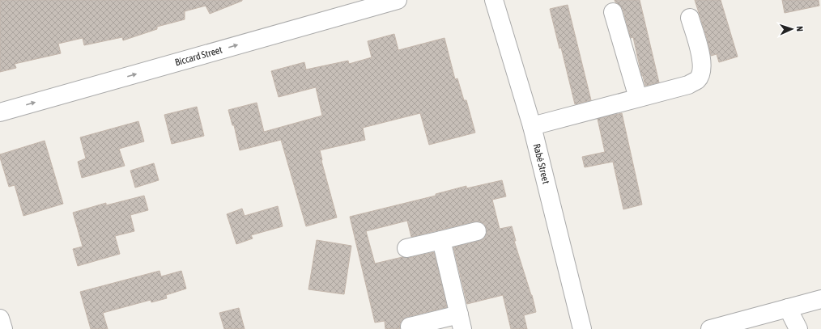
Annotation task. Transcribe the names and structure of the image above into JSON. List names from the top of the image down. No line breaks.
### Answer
{"streets":{"street":["Biccard Street","Rabé Street"]},"one_way":["Biccard Street"],"north":"right"}
